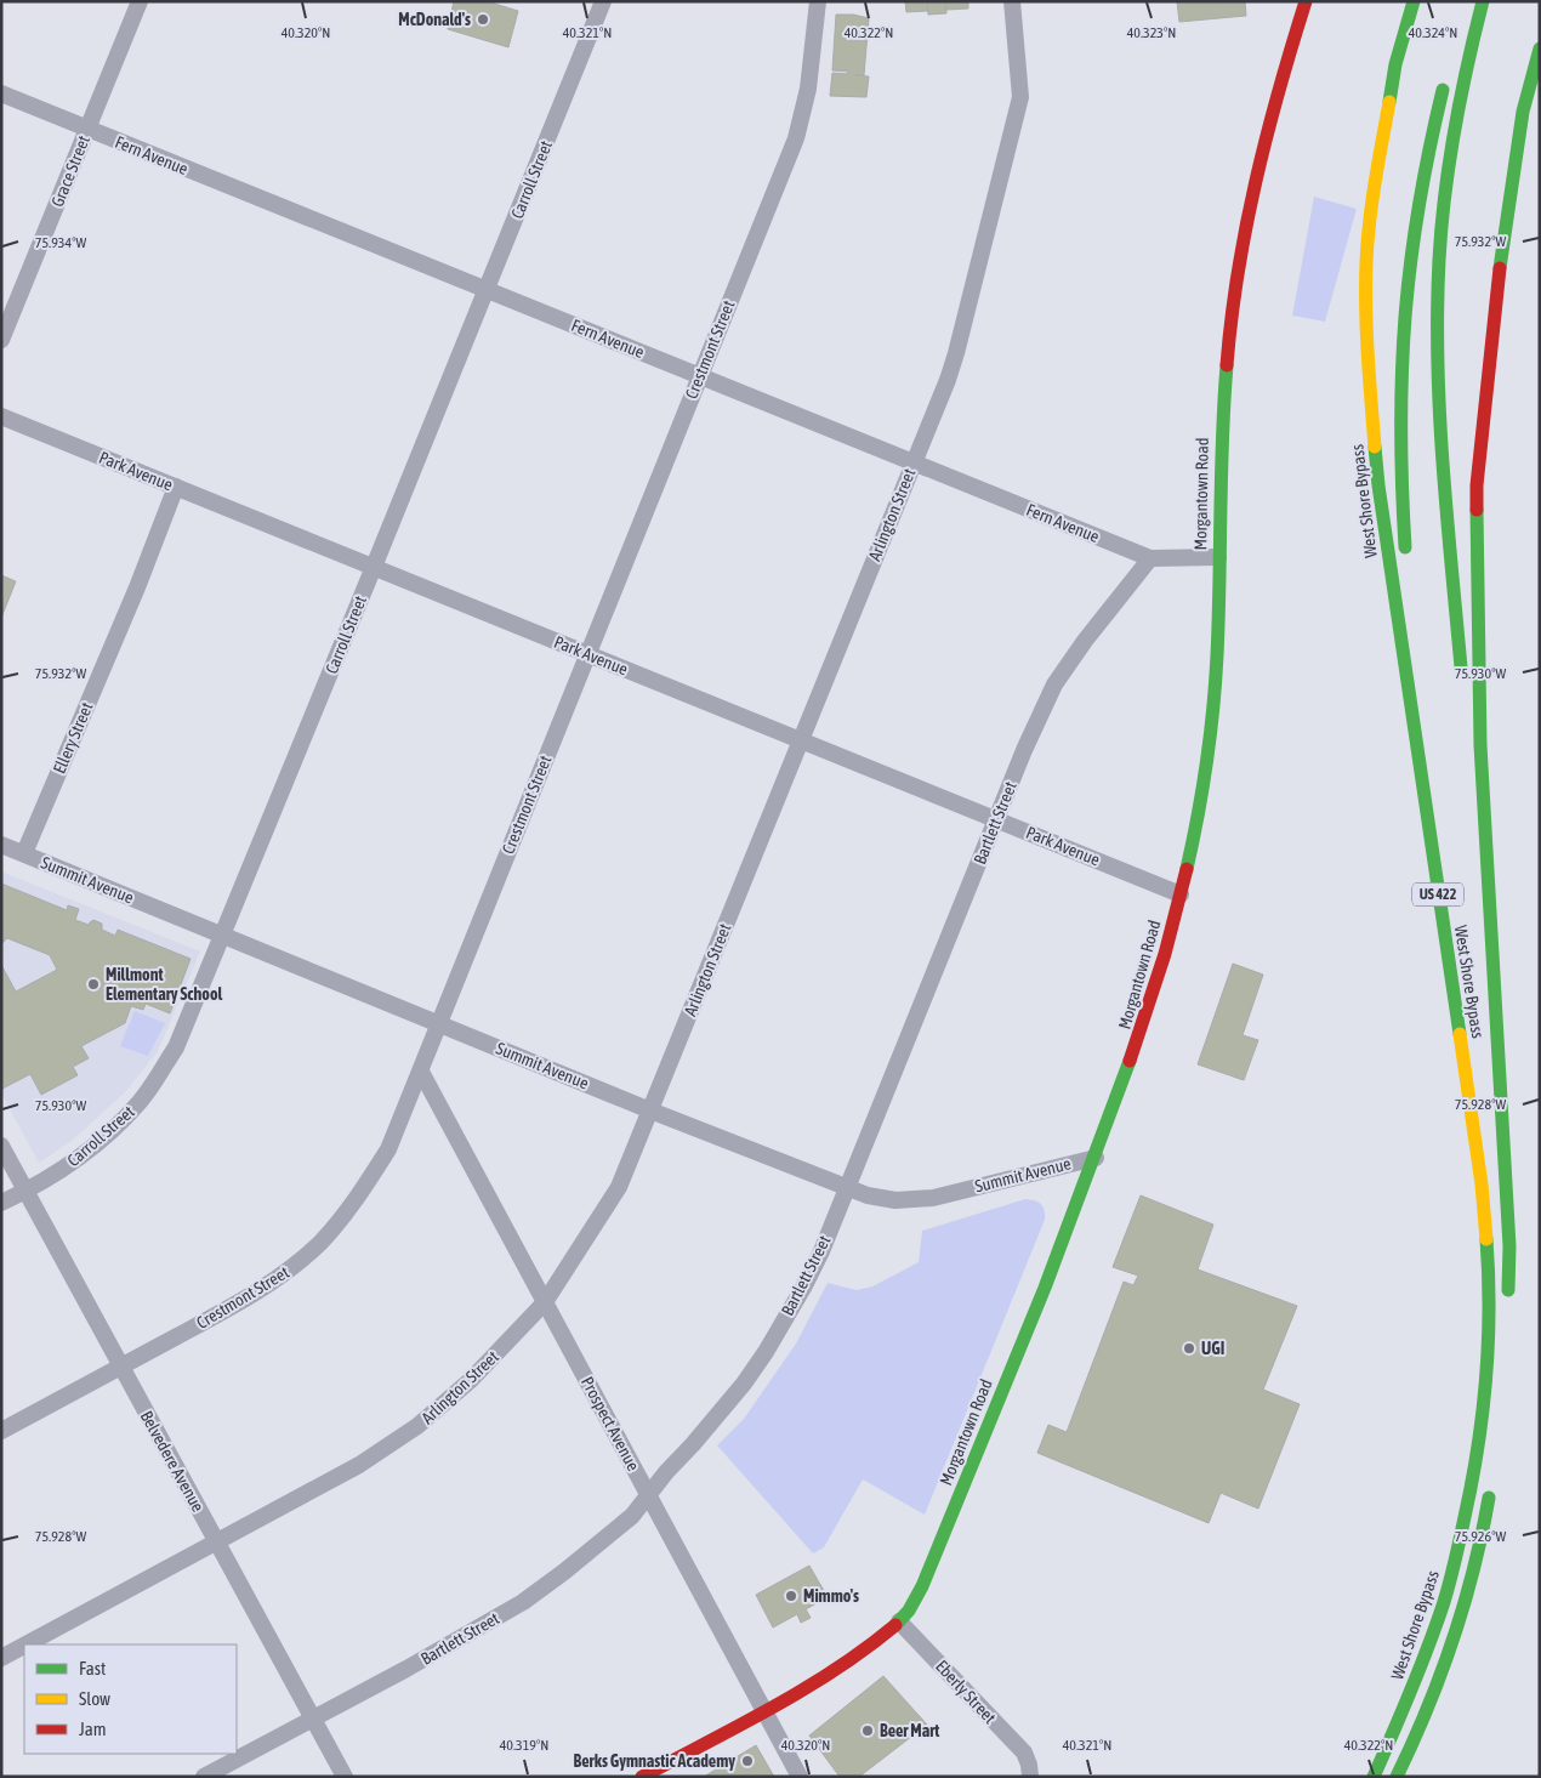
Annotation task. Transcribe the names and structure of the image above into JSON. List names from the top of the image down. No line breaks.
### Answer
{"streets":{"main road":["Morgantown Road","West Shore Bypass","US 422"],"street":["Fern Avenue","Grace Street","Carroll Street","Crestmont Street","Park Avenue","Arlington Street","Ellery Street","Bartlett Street","Summit Avenue","Prospect Avenue","Belvedere Avenue","Eberly Street"]},"crossings":[["Fern Avenue","Grace Street"],["Fern Avenue","Carroll Street"],["Fern Avenue","Crestmont Street"],["Fern Avenue","Morgantown Road"],["Fern Avenue","Arlington Street"],["Fern Avenue","Bartlett Street"],["Carroll Street","Park Avenue"],["Carroll Street","Summit Avenue"],["Carroll Street","Belvedere Avenue"],["Crestmont Street","Park Avenue"],["Crestmont Street","Summit Avenue"],["Crestmont Street","Prospect Avenue"],["Crestmont Street","Belvedere Avenue"],["Park Avenue","Morgantown Road"],["Park Avenue","Arlington Street"],["Park Avenue","Ellery Street"],["Park Avenue","Bartlett Street"],["Morgantown Road","Summit Avenue"],["Morgantown Road","Prospect Avenue"],["Morgantown Road","Eberly Street"],["Arlington Street","Summit Avenue"],["Arlington Street","Prospect Avenue"],["Arlington Street","Belvedere Avenue"],["Ellery Street","Summit Avenue"],["Bartlett Street","Summit Avenue"],["Bartlett Street","Prospect Avenue"],["Bartlett Street","Belvedere Avenue"]],"places":["McDonald's","Millmont Elementary School","UGI","Mimmo's","Beer Mart","Berks Gymnastic Academy"],"legend":["Fast","Slow","Jam"],"coordinates":["40.320°N","40.321°N","40.322°N","40.323°N","40.324°N","75.932°W","75.934°W","75.930°W","75.928°W","75.926°W","40.319°N"]}
